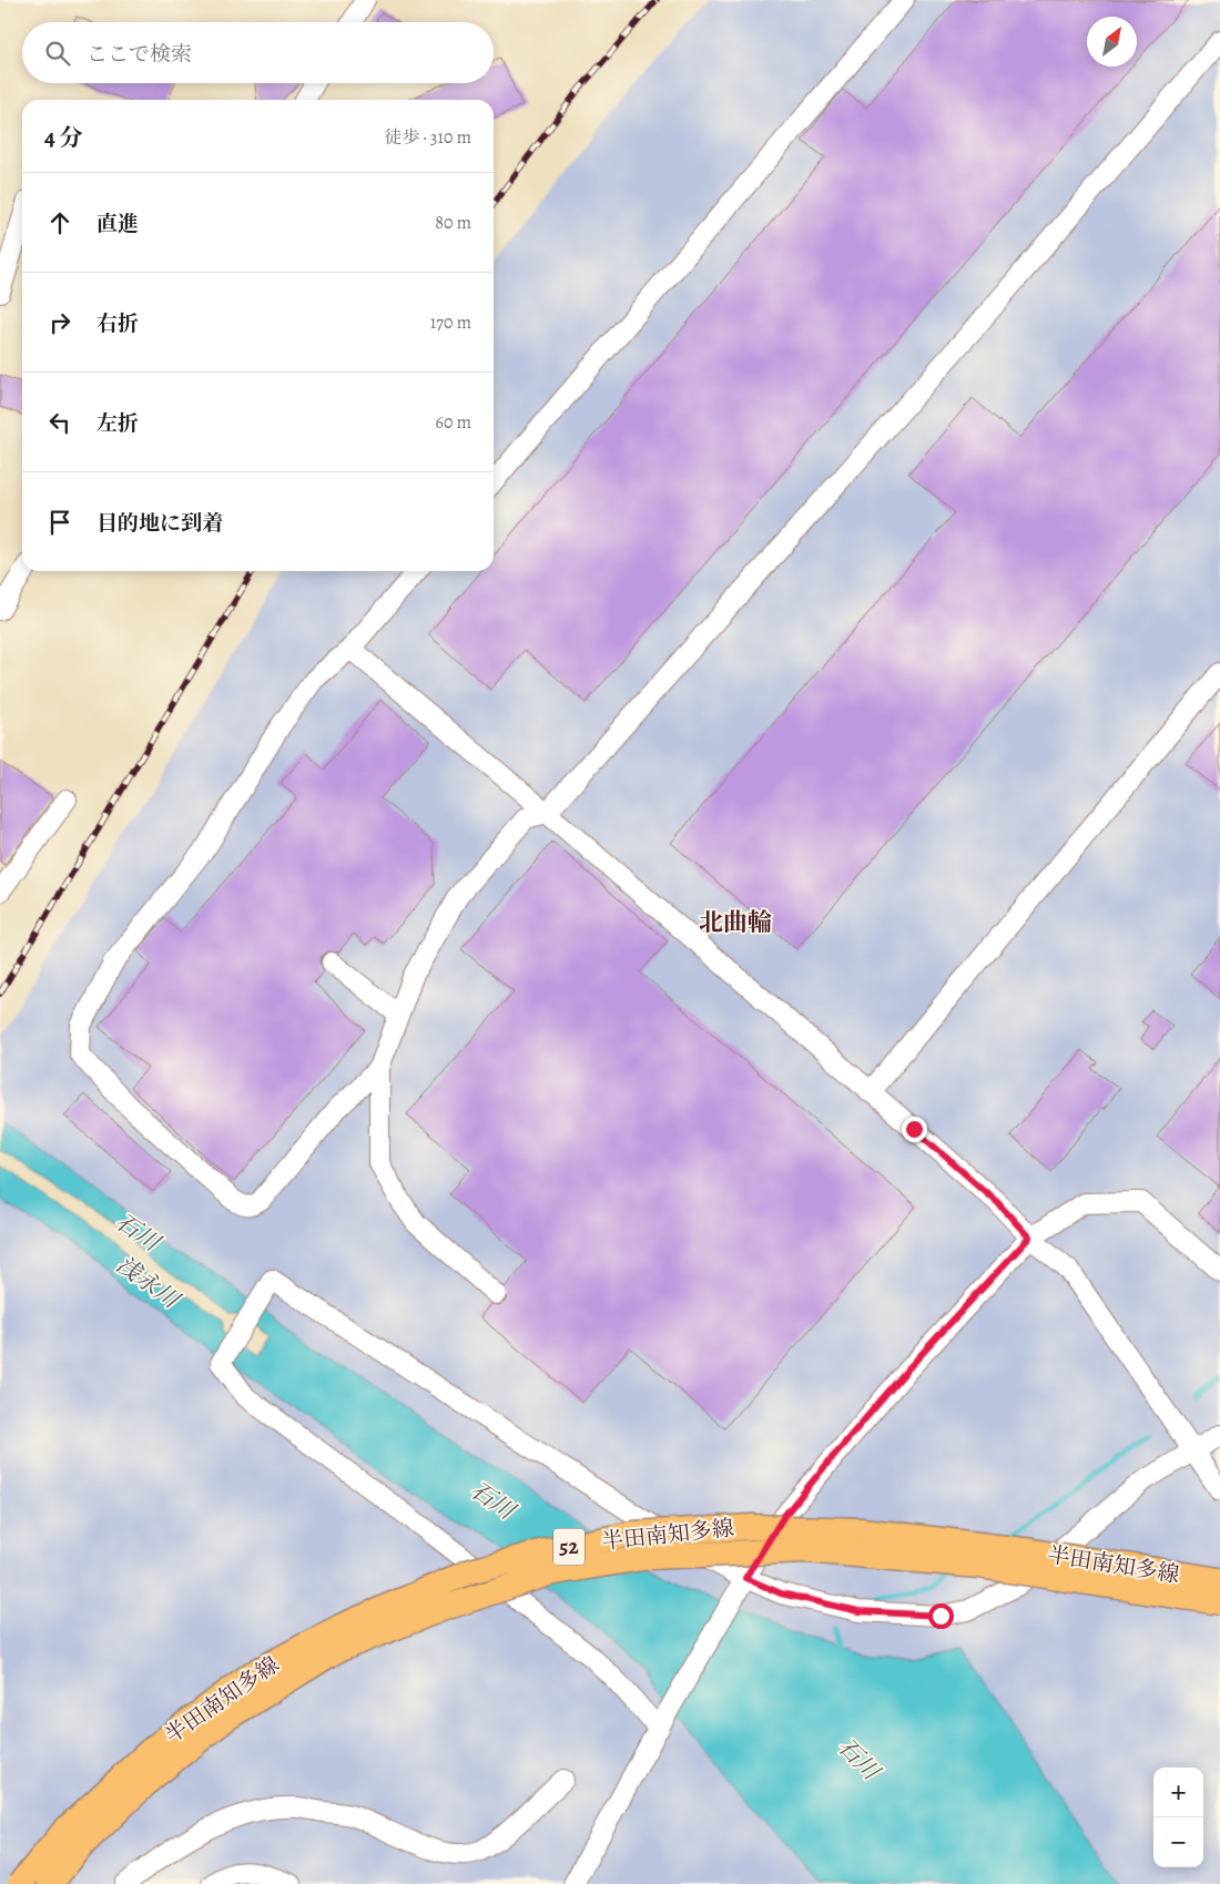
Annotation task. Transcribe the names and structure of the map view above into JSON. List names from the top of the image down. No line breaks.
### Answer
{"streets":{"main road":["半田南知多線","52"]},"districts":["北曲輪"],"water":["石川","浅永川"],"north":"top right","page":{"search":"ここで検索","heading":["4 分","徒歩 · 310 m"],"list":[["直進","80 m"],["右折","170 m"],["左折","60 m"],"目的地に到着"],"map_buttons":["+","−"]}}
